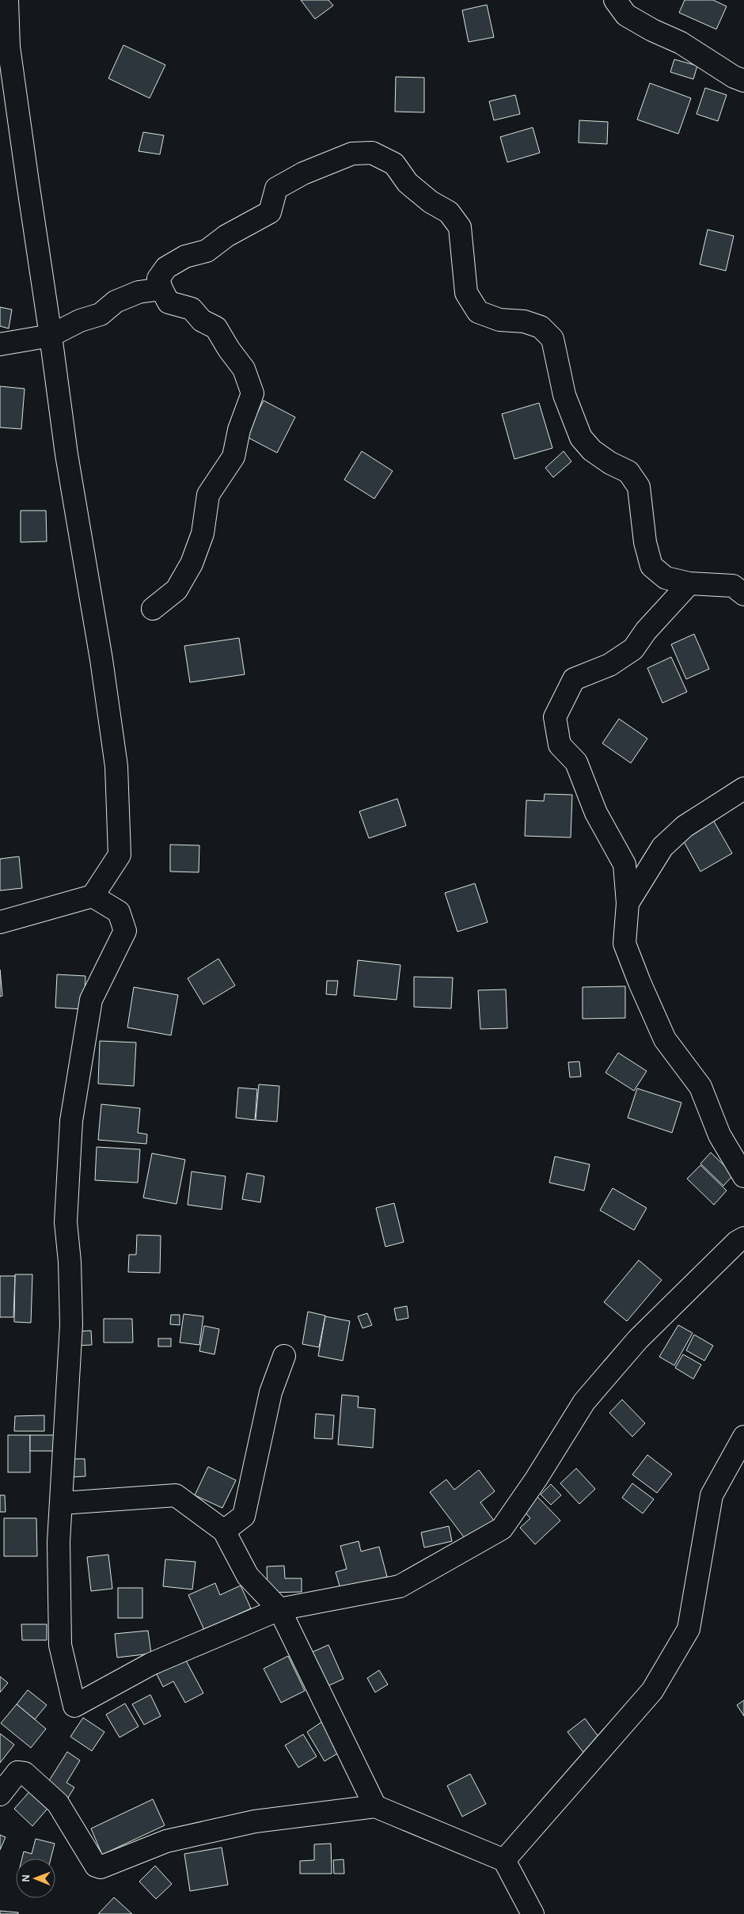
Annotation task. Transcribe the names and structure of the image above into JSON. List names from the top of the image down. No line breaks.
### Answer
{"north":"left"}
